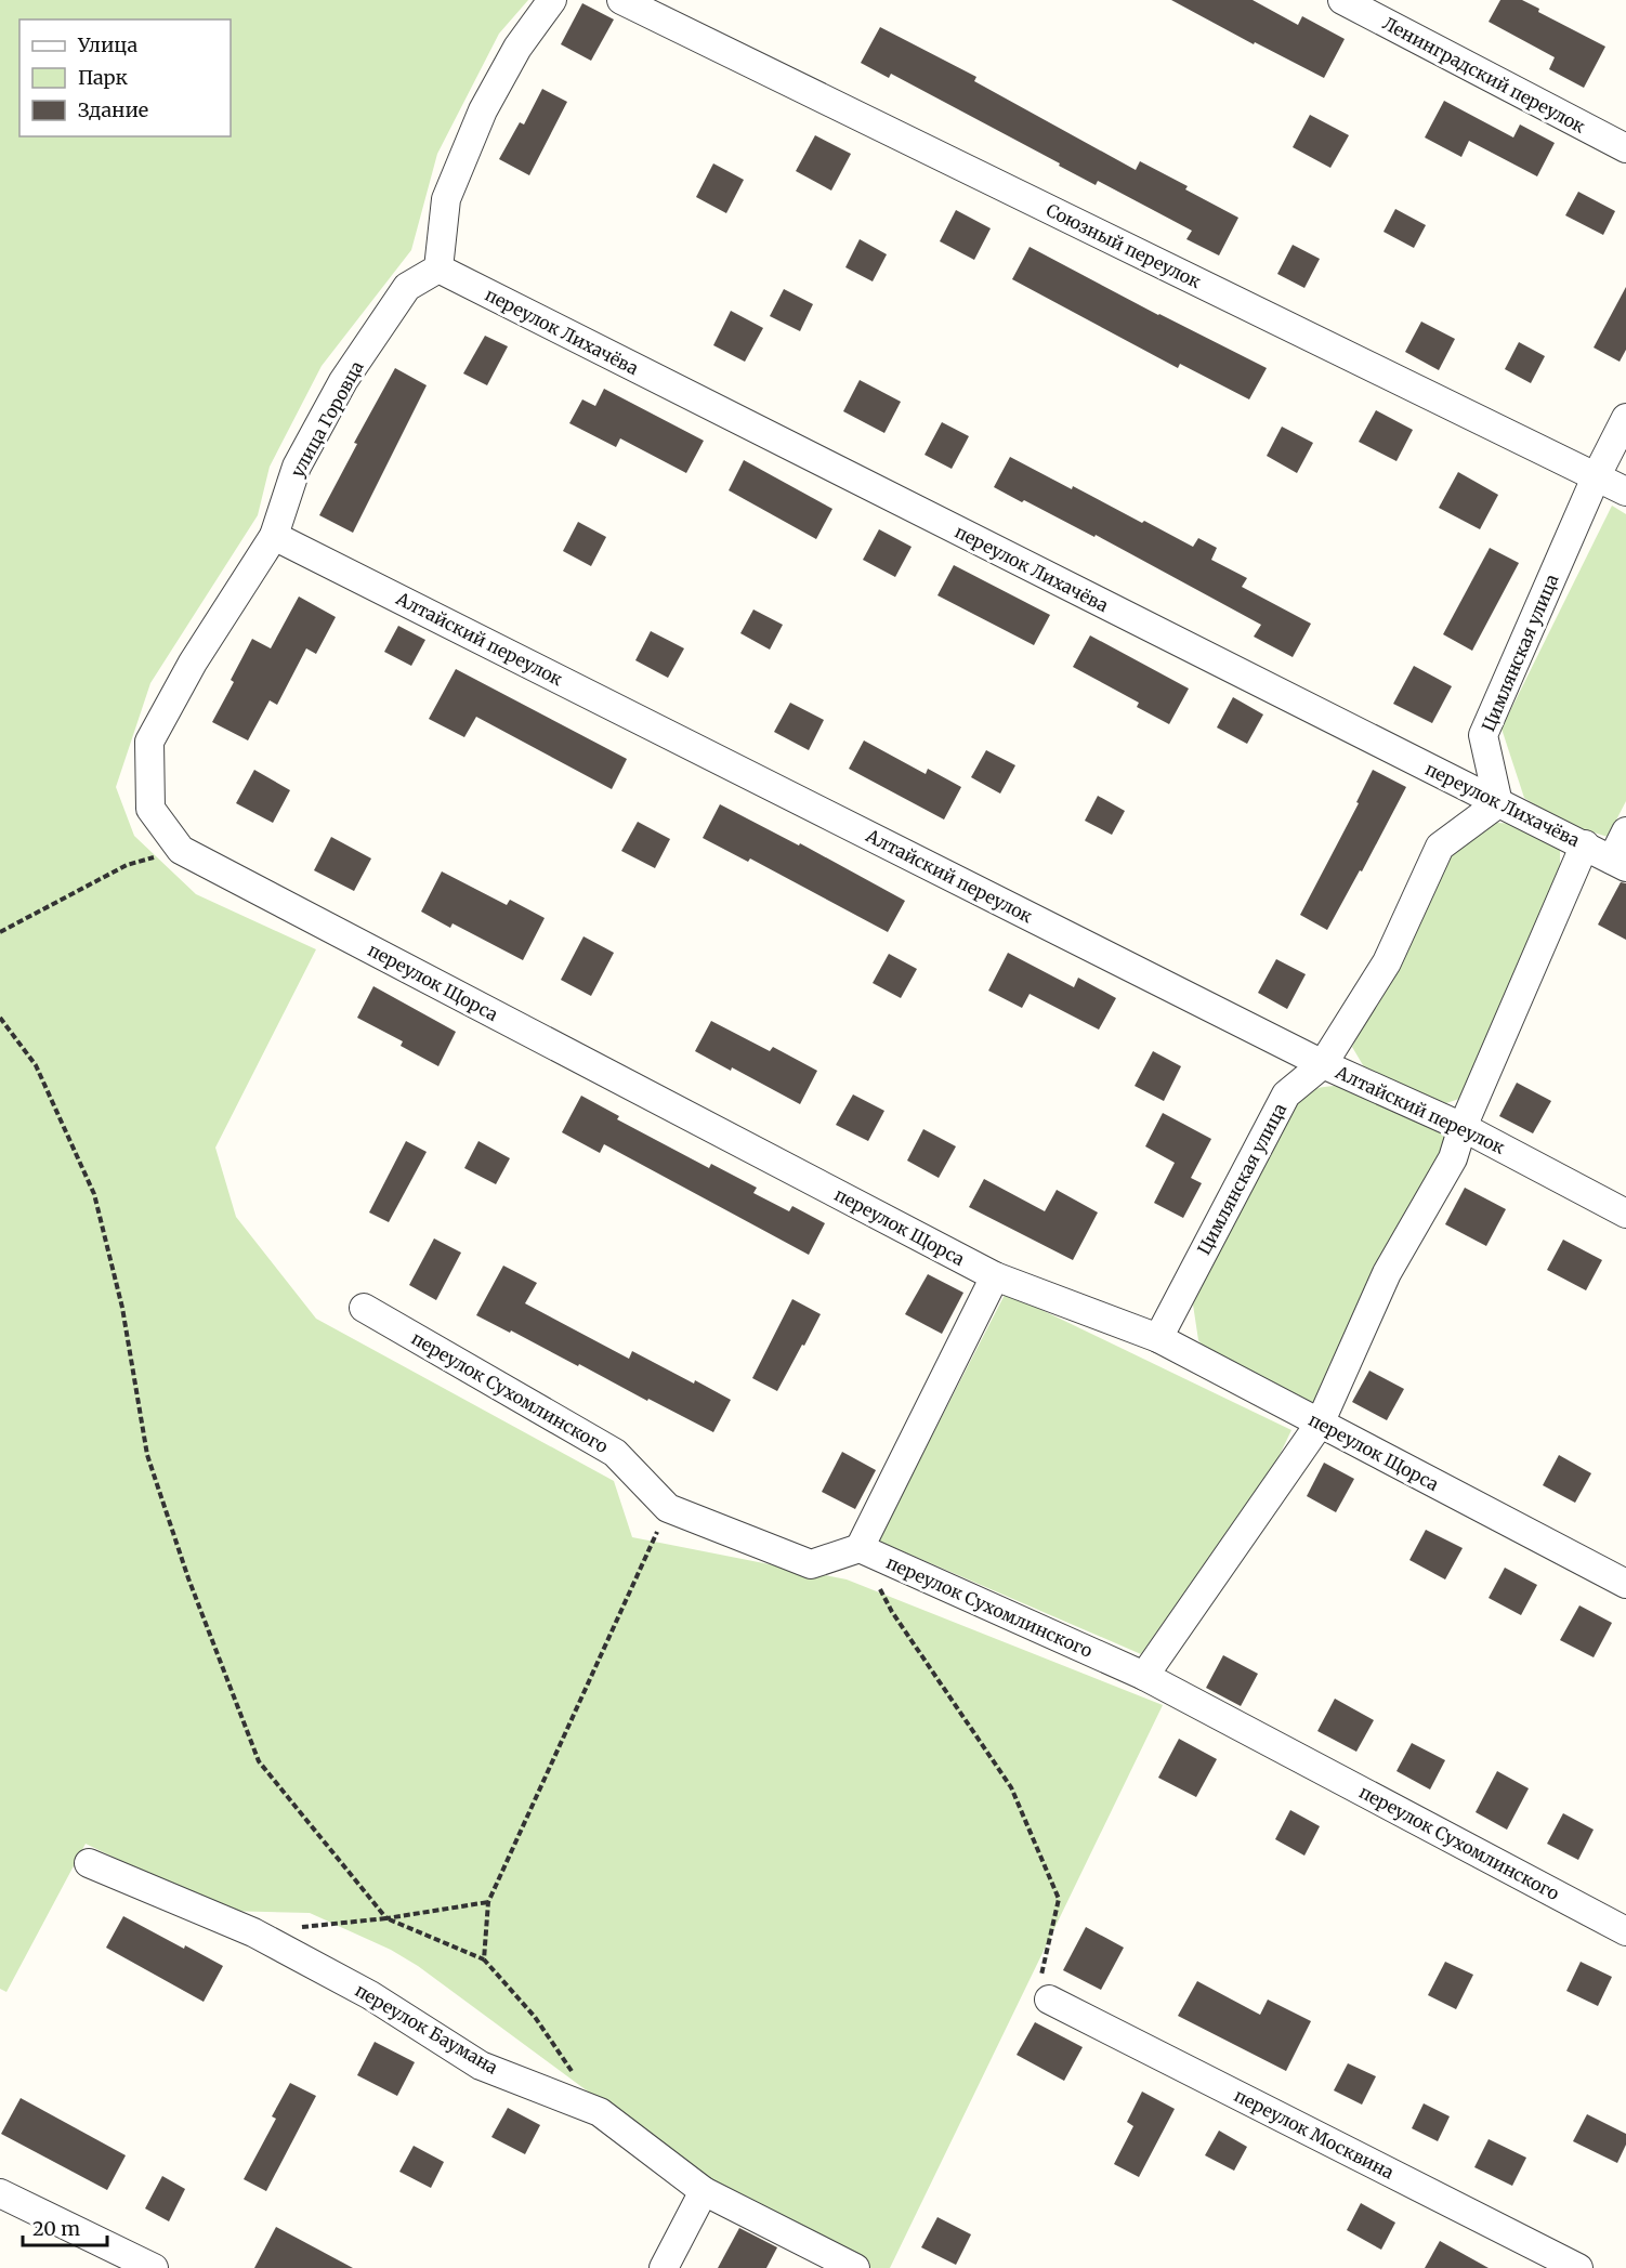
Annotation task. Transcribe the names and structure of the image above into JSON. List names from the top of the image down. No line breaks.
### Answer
{"streets":{"street":["Ленинградский переулок","Союзный переулок","переулок Лихачёва","улица Горовца","Алтайский переулок","Цимлянская улица","переулок Щорса","переулок Сухомлинского","переулок Баумана","переулок Москвина"]},"crossings":[["Союзный переулок","Цимлянская улица"],["переулок Лихачёва","улица Горовца"],["переулок Лихачёва","Цимлянская улица"],["улица Горовца","Алтайский переулок"],["улица Горовца","переулок Щорса"],["Алтайский переулок","Цимлянская улица"],["Цимлянская улица","переулок Щорса"]],"legend":["Улица","Парк","Здание"],"scale_bar":"20 m"}
